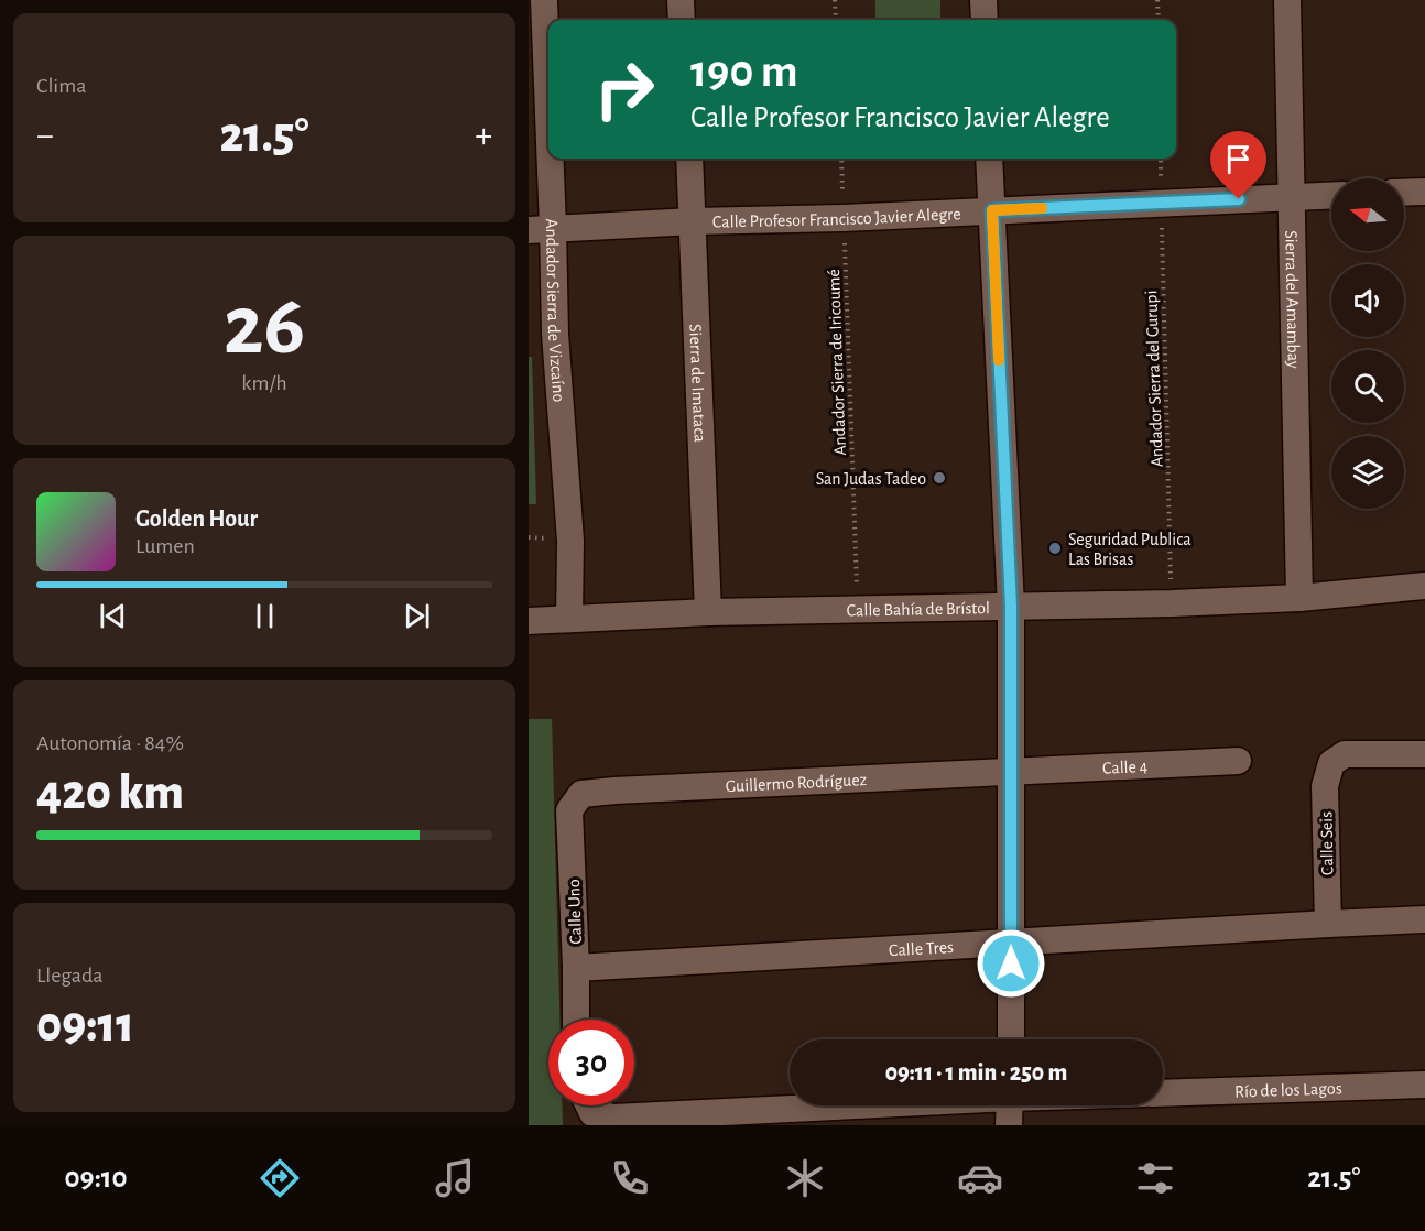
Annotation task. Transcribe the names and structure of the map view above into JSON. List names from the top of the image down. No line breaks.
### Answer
{"streets":{"street":["Calle Profesor Francisco Javier Alegre","Sierra del Amambay","Andador Sierra de Vizcaíno","Sierra de Imataca","Calle Bahía de Brístol","Calle 4","Guillermo Rodríguez","Calle Seis","Calle Uno","Calle Tres","Río de los Lagos"],"path":["Andador Sierra de Iricoumé","Andador Sierra del Gurupi"]},"crossings":[["Calle Profesor Francisco Javier Alegre","Sierra del Amambay"],["Calle Profesor Francisco Javier Alegre","Andador Sierra de Vizcaíno"],["Calle Profesor Francisco Javier Alegre","Andador Sierra de Iricoumé"],["Calle Profesor Francisco Javier Alegre","Andador Sierra del Gurupi"],["Calle Profesor Francisco Javier Alegre","Sierra de Imataca"],["Sierra del Amambay","Calle Bahía de Brístol"],["Andador Sierra de Vizcaíno","Calle Bahía de Brístol"],["Andador Sierra de Iricoumé","Calle Bahía de Brístol"],["Andador Sierra del Gurupi","Calle Bahía de Brístol"],["Sierra de Imataca","Calle Bahía de Brístol"],["Calle 4","Guillermo Rodríguez"],["Guillermo Rodríguez","Calle Uno"],["Calle Seis","Calle Tres"],["Calle Uno","Calle Tres"]],"places":["San Judas Tadeo","Seguridad Publica Las Brisas"],"north":"left","page":{"tile":["Clima",["26","km/h"],["Autonomía · 84%","420 km"],["Llegada","09:11"]],"turn":["190 m","Calle Profesor Francisco Javier Alegre"],"heat":["−","21.5°","+"],"song":["Golden Hour","Lumen"],"limit":"30","trip":"09:11 · 1 min · 250 m","tabs":["09:10","21.5°"]}}
